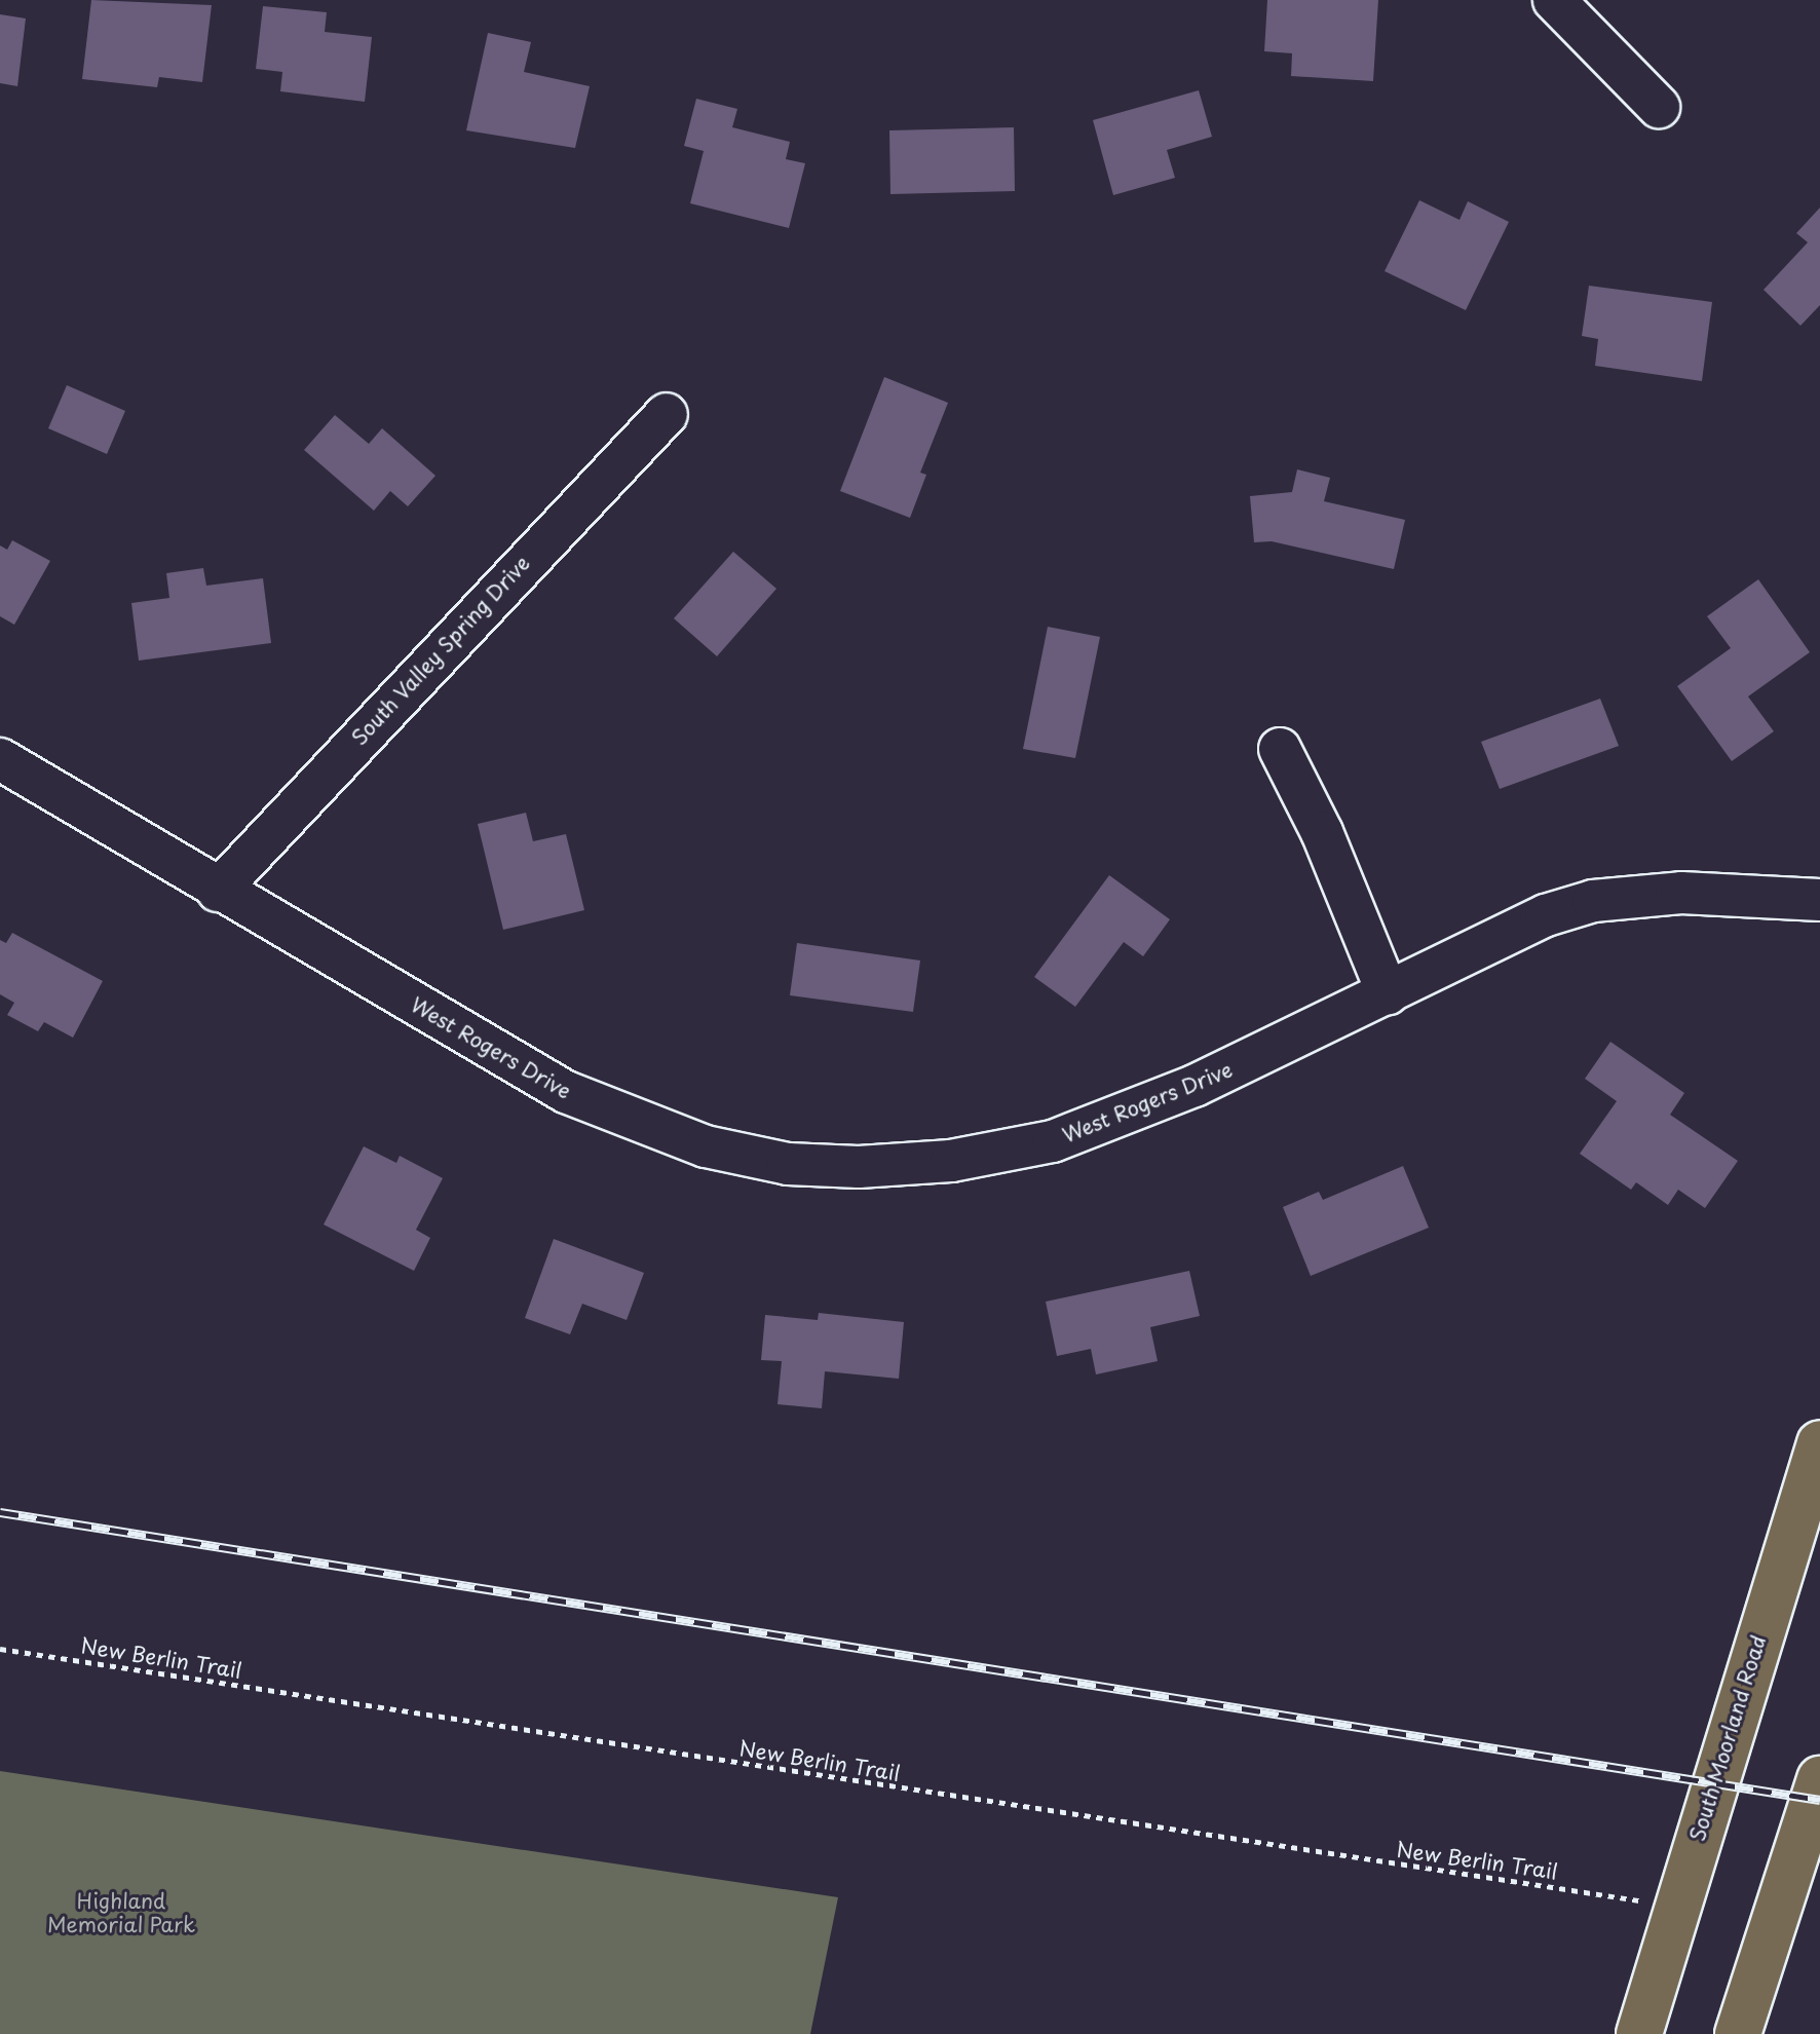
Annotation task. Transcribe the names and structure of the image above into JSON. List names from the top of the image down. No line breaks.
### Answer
{"streets":{"main road":["South Moorland Road"],"street":["South Valley Spring Drive","West Rogers Drive"],"path":["New Berlin Trail"]},"crossings":[["South Valley Spring Drive","West Rogers Drive"]],"parks":["Highland Memorial Park"]}
